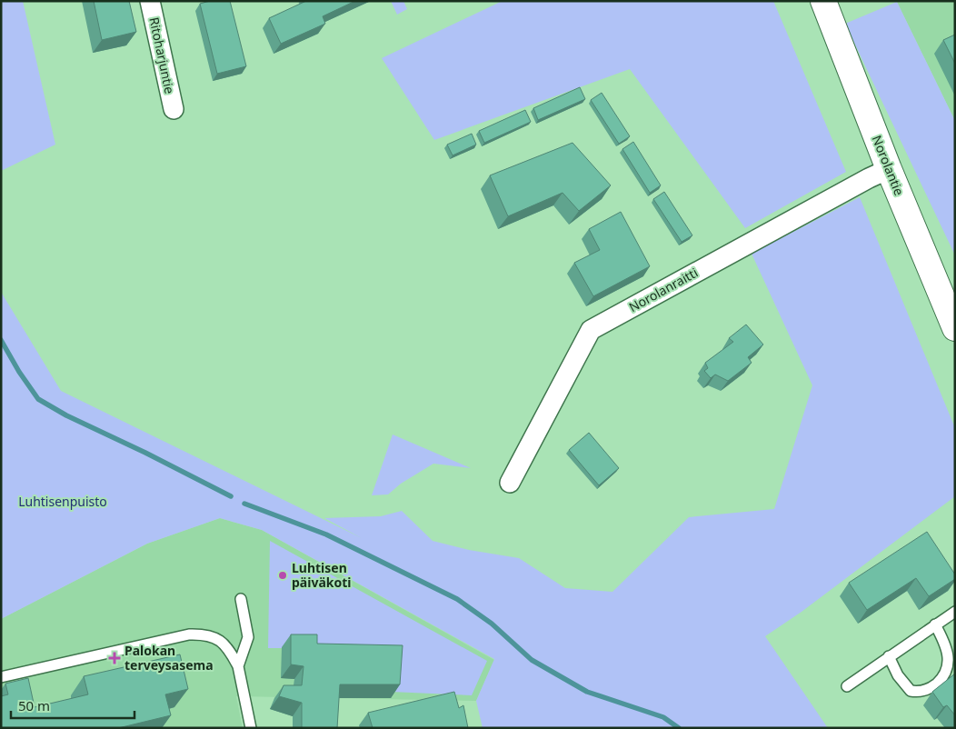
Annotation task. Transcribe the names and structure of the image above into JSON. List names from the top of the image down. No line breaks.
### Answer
{"streets":{"street":["Ritoharjuntie","Norolantie","Norolanraitti"]},"crossings":[["Norolantie","Norolanraitti"]],"parks":["Luhtisenpuisto"],"places":{"other":["Luhtisen päiväkoti"],"health":["Palokan terveysasema"]},"scale_bar":"50 m"}
